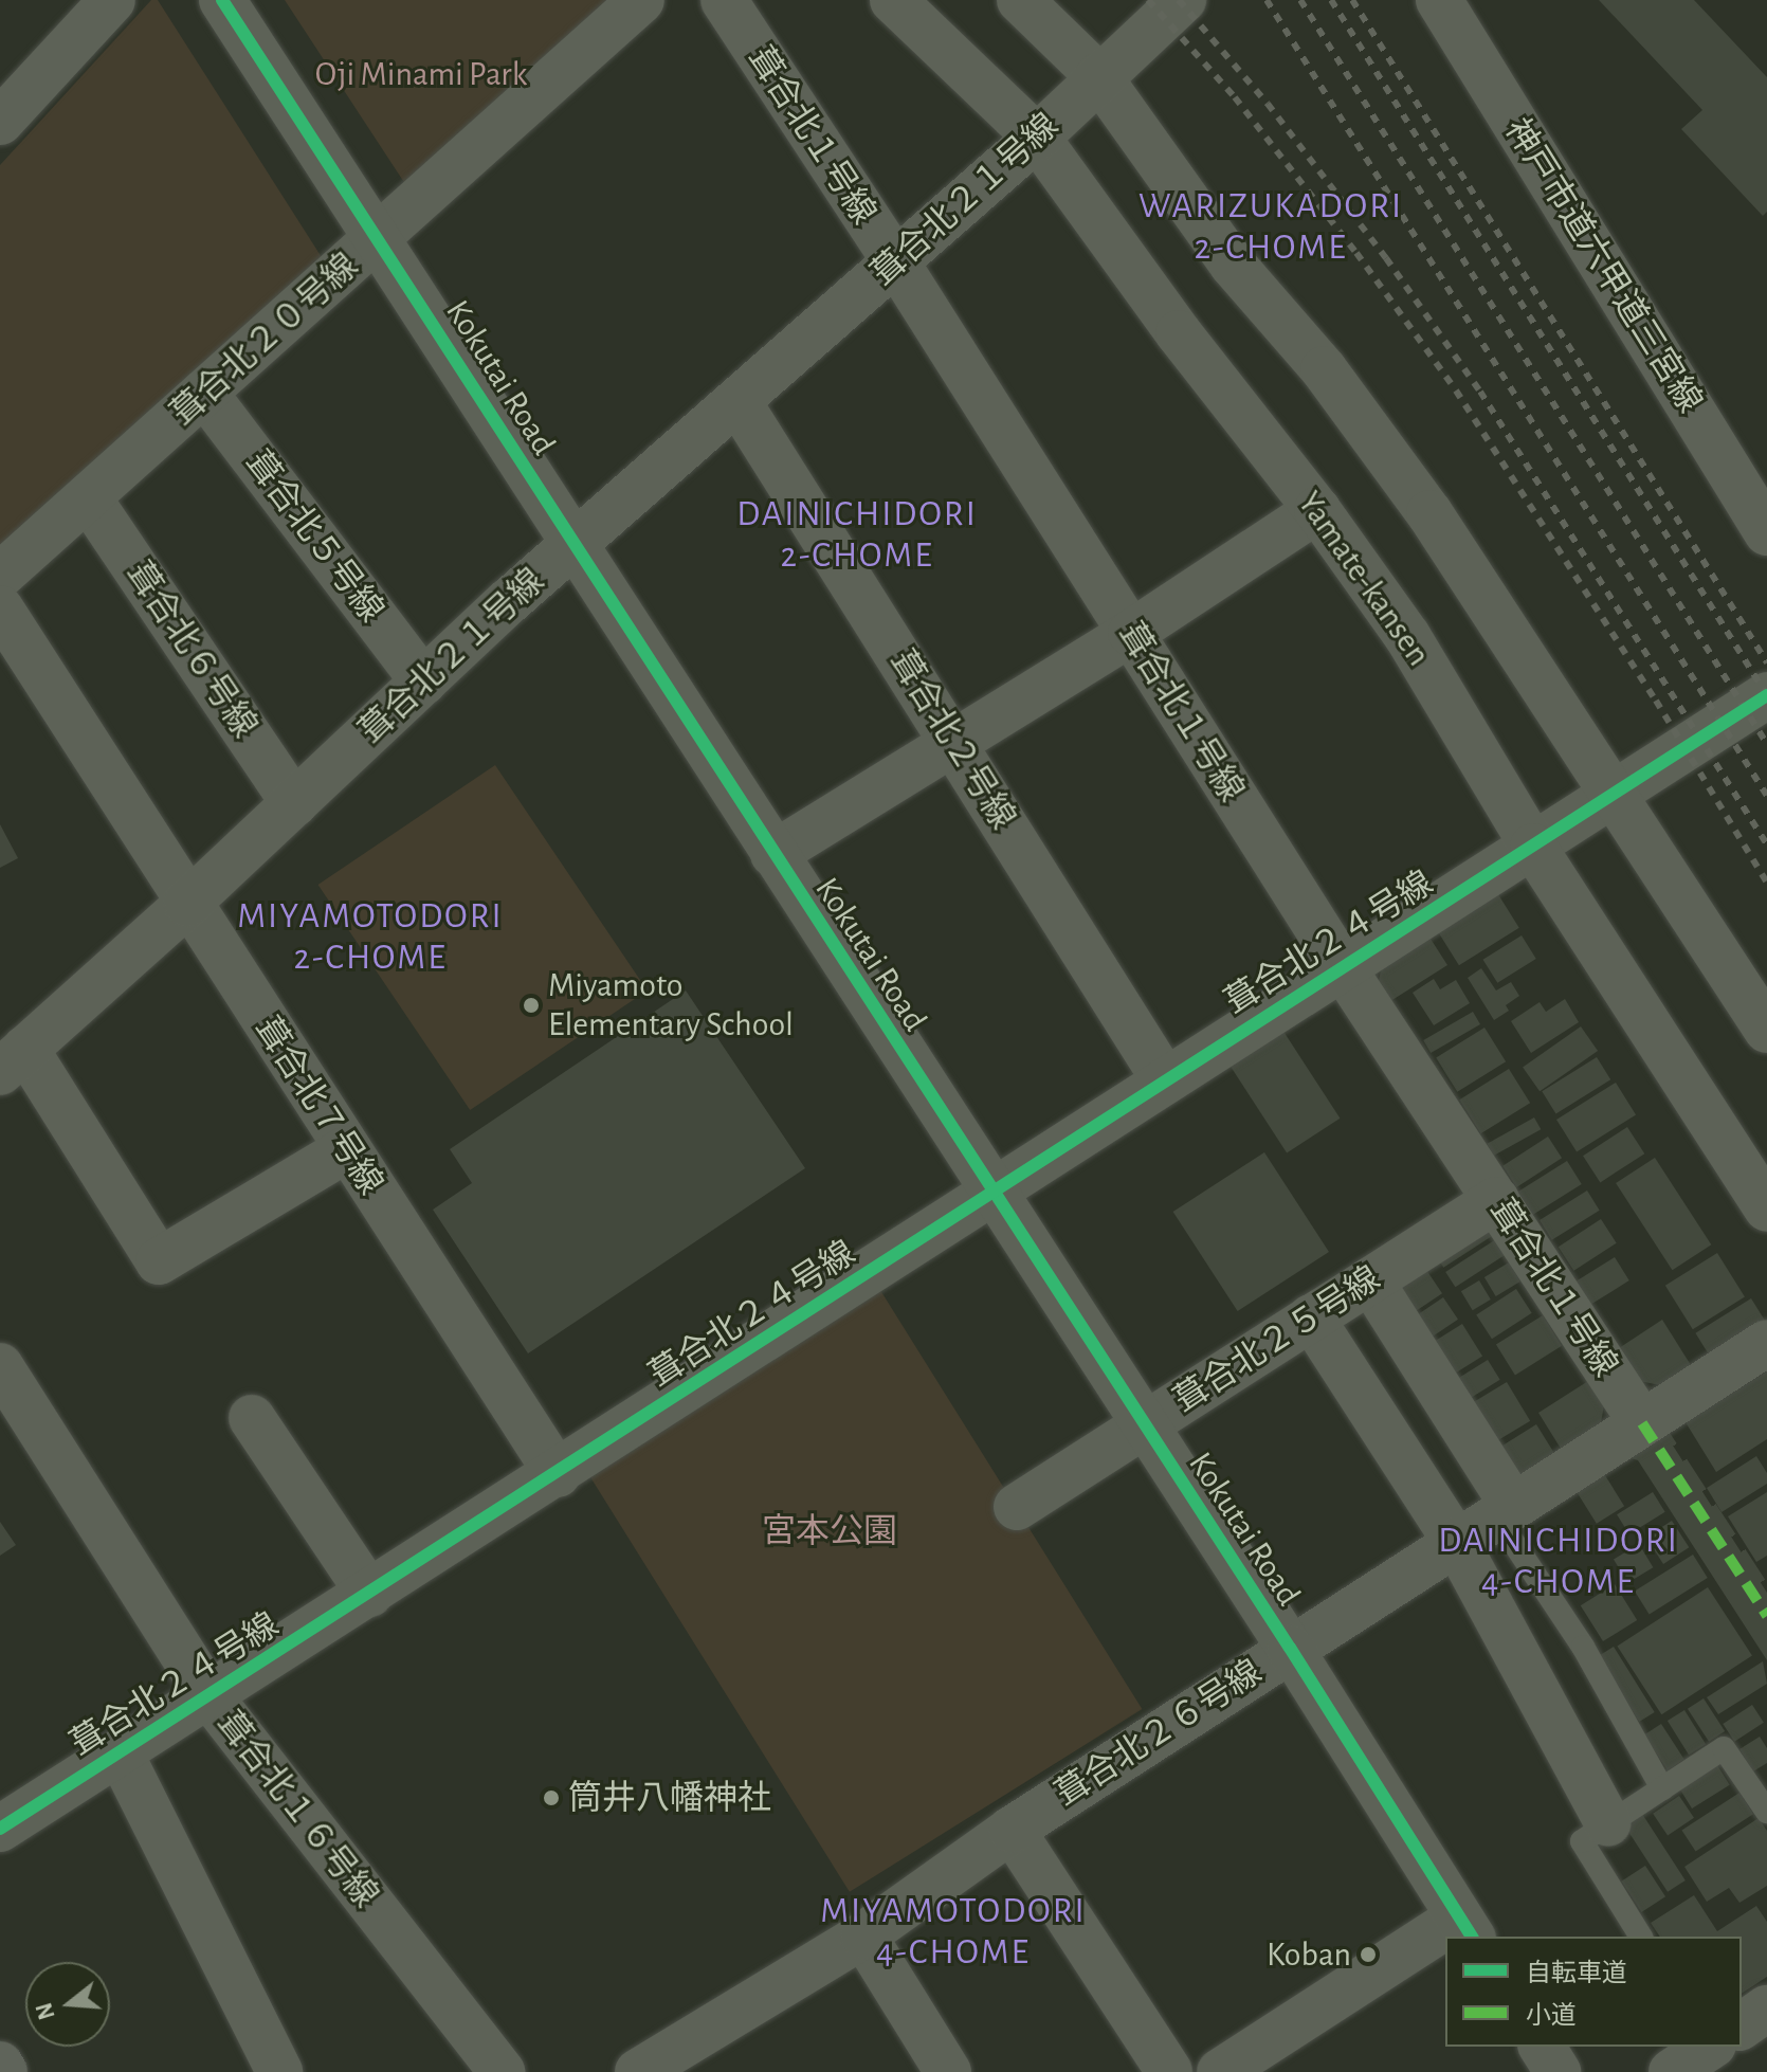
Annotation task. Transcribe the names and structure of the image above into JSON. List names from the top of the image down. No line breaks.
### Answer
{"streets":{"street":["葺合北１号線","葺合北２１号線","神戸市道六甲道三宮線","葺合北２０号線","Kokutai Road","葺合北５号線","Yamate-kansen","葺合北６号線","葺合北２号線","葺合北２４号線","葺合北７号線","葺合北２５号線","葺合北２６号線","葺合北１６号線"]},"crossings":[["葺合北１号線","葺合北２１号線"],["葺合北１号線","葺合北２４号線"],["葺合北１号線","葺合北２５号線"],["葺合北１号線","葺合北２６号線"],["葺合北２１号線","Kokutai Road"],["葺合北２１号線","葺合北５号線"],["葺合北２１号線","Yamate-kansen"],["葺合北２１号線","葺合北６号線"],["葺合北２１号線","葺合北２号線"],["葺合北２１号線","葺合北７号線"],["葺合北２０号線","Kokutai Road"],["葺合北２０号線","葺合北５号線"],["葺合北２０号線","葺合北６号線"],["Kokutai Road","葺合北２４号線"],["Kokutai Road","葺合北２５号線"],["Kokutai Road","葺合北２６号線"],["Yamate-kansen","葺合北２４号線"],["葺合北２号線","葺合北２４号線"],["葺合北２４号線","葺合北７号線"],["葺合北２４号線","葺合北１６号線"]],"districts":["WARIZUKADORI 2-CHOME","DAINICHIDORI 2-CHOME","MIYAMOTODORI 2-CHOME","DAINICHIDORI 4-CHOME","MIYAMOTODORI 4-CHOME"],"parks":["Oji Minami Park","宮本公園"],"places":["Miyamoto Elementary School","筒井八幡神社","Koban"],"legend":["自転車道","小道"],"north":"left"}
